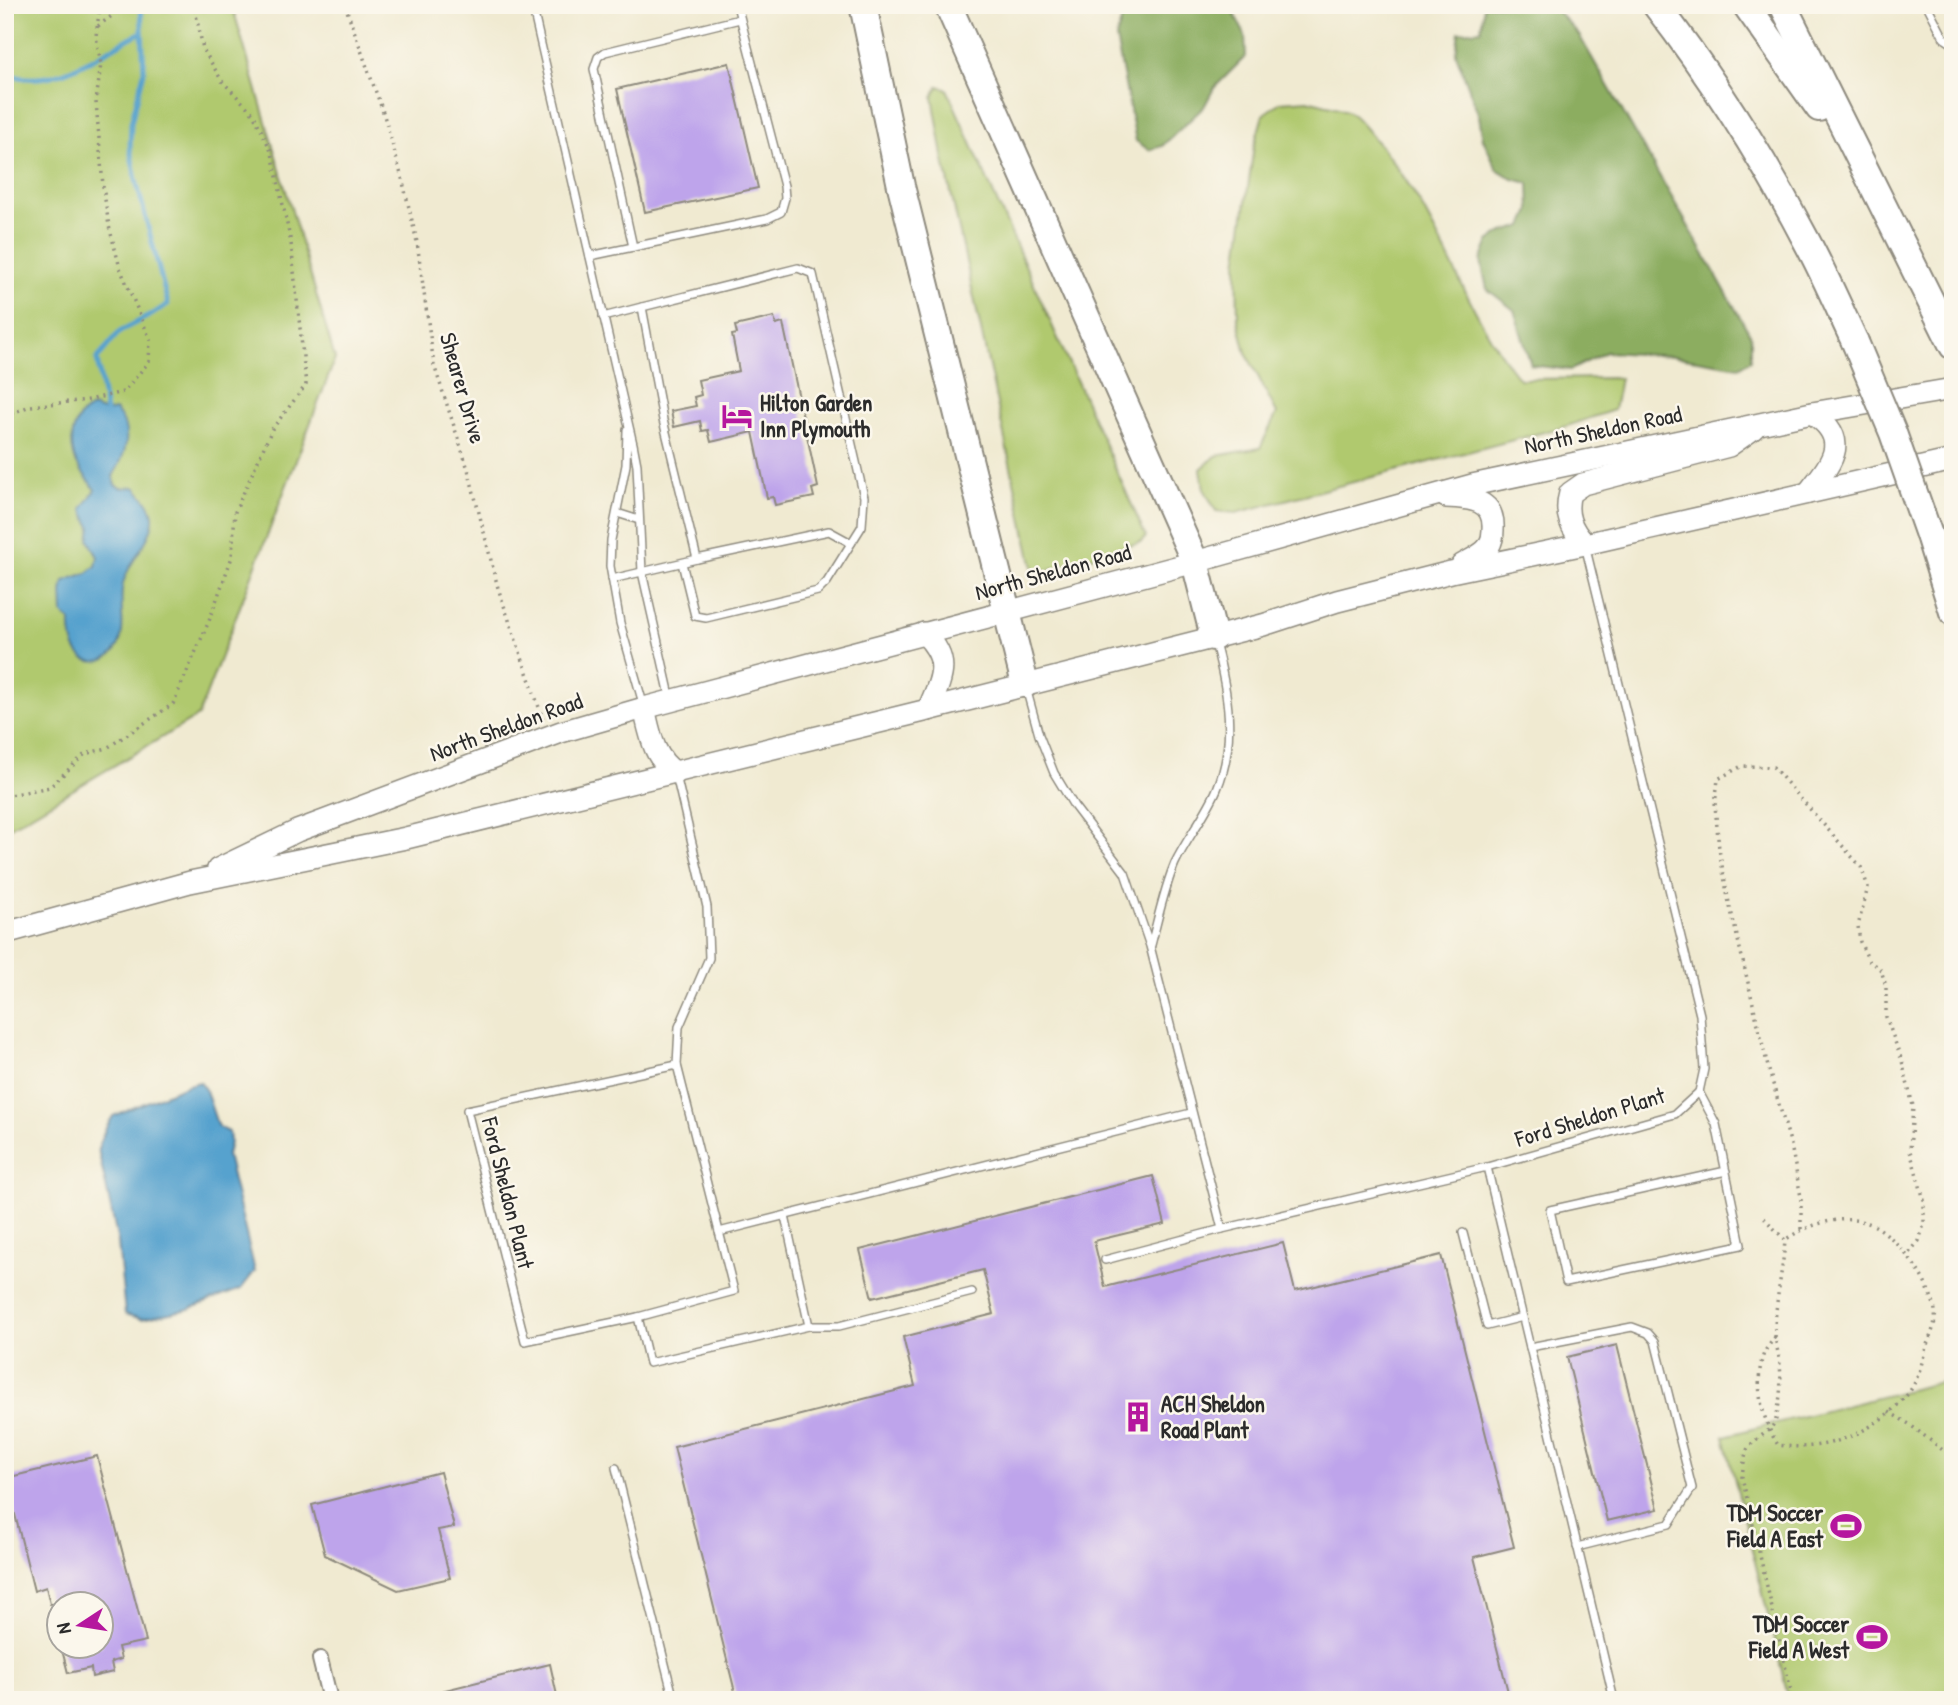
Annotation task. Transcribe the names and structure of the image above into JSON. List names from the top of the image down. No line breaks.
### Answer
{"streets":{"main road":["North Sheldon Road"],"lane":["Ford Sheldon Plant"],"path":["Shearer Drive"]},"crossings":[["Shearer Drive","North Sheldon Road"],["North Sheldon Road","Ford Sheldon Plant"]],"places":{"hotel":["Hilton Garden Inn Plymouth"],"building":["ACH Sheldon Road Plant"],"sports":["TDM Soccer Field A East","TDM Soccer Field A West"]},"north":"left"}
